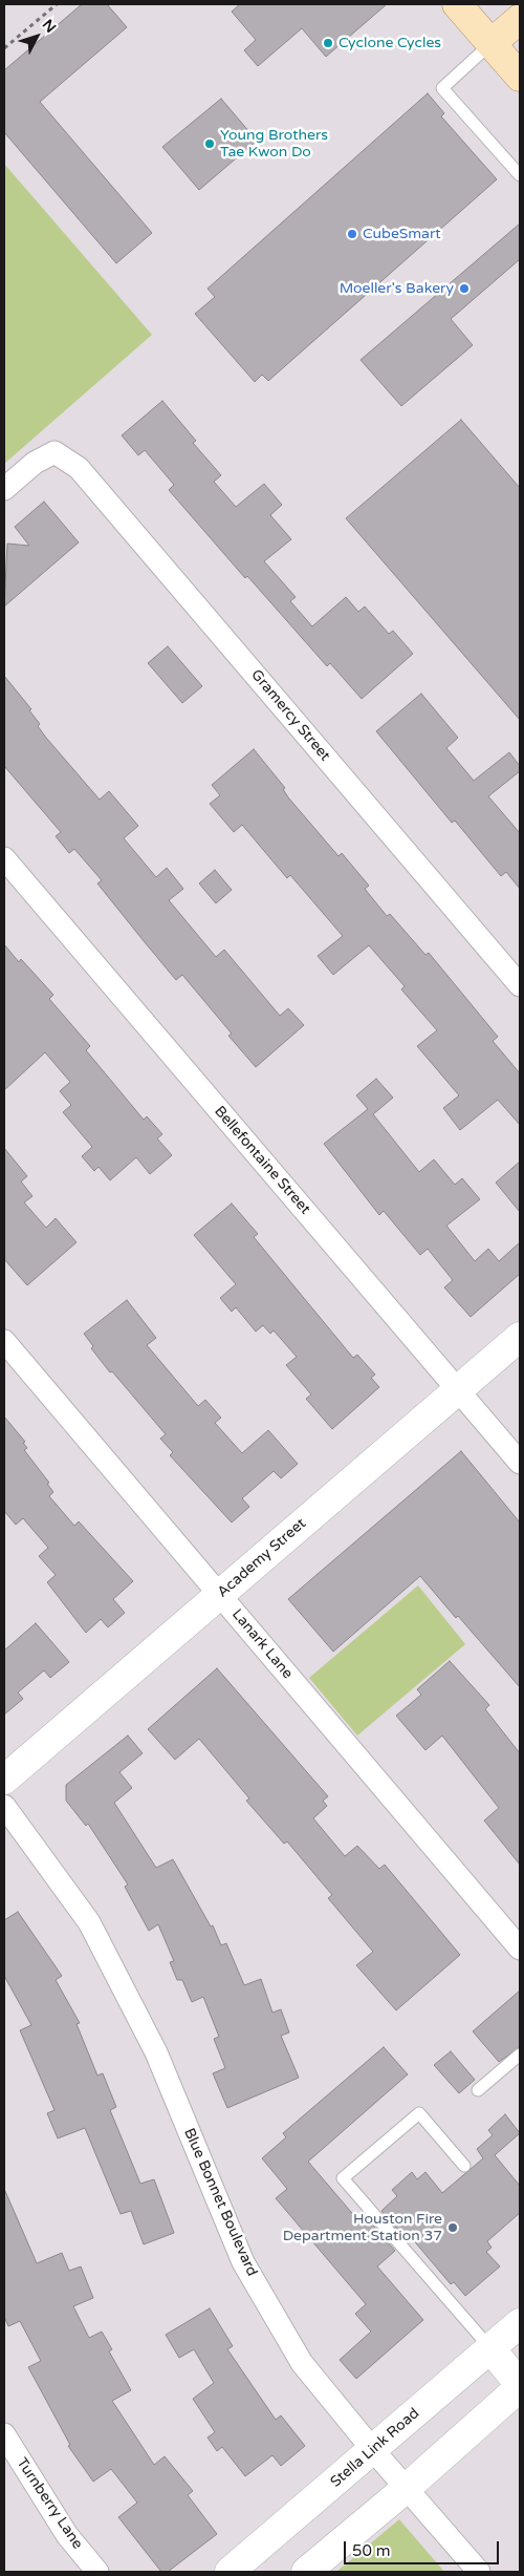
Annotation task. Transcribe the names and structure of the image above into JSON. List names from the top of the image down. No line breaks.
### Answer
{"streets":{"main road":["Academy Street","Stella Link Road"],"street":["Gramercy Street","Bellefontaine Street","Lanark Lane","Blue Bonnet Boulevard","Turnberry Lane"]},"crossings":[["Bellefontaine Street","Academy Street"],["Academy Street","Lanark Lane"],["Blue Bonnet Boulevard","Stella Link Road"]],"places":["Cyclone Cycles","Young Brothers Tae Kwon Do","CubeSmart","Moeller's Bakery","Houston Fire Department Station 37"],"scale_bar":"50 m","north":"top right"}
